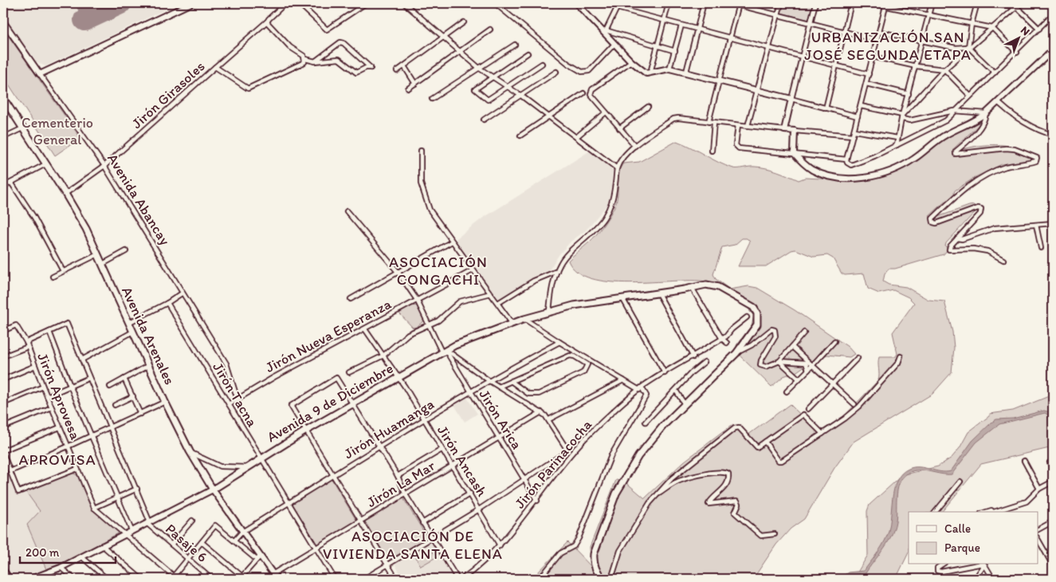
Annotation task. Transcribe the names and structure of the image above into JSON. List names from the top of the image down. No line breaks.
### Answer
{"streets":{"main road":["Avenida Arenales","Avenida 9 de Diciembre"],"street":["Jirón Girasoles","Avenida Abancay","Jirón Nueva Esperanza","Jirón Tacna","Jirón Aprovesa","Jirón Arica","Jirón Huamanga","Jirón Ancash","Jirón Parinacocha","Jirón La Mar","Pasaje 6"]},"crossings":[["Jirón Girasoles","Avenida Abancay"],["Jirón Girasoles","Avenida Arenales"],["Avenida Abancay","Jirón Nueva Esperanza"],["Avenida Arenales","Avenida 9 de Diciembre"],["Avenida Arenales","Jirón Huamanga"],["Avenida Arenales","Jirón La Mar"],["Jirón Nueva Esperanza","Jirón Tacna"],["Jirón Nueva Esperanza","Jirón Arica"],["Jirón Nueva Esperanza","Jirón Ancash"],["Jirón Tacna","Avenida 9 de Diciembre"],["Jirón Tacna","Jirón Huamanga"],["Jirón Tacna","Jirón La Mar"],["Jirón Aprovesa","Avenida 9 de Diciembre"],["Avenida 9 de Diciembre","Jirón Arica"],["Avenida 9 de Diciembre","Jirón Ancash"],["Avenida 9 de Diciembre","Pasaje 6"],["Jirón Arica","Jirón Huamanga"],["Jirón Arica","Jirón Parinacocha"],["Jirón Arica","Jirón La Mar"],["Jirón Huamanga","Jirón Ancash"],["Jirón Ancash","Jirón Parinacocha"],["Jirón Ancash","Jirón La Mar"]],"districts":["URBANIZACIÓN SAN JOSÉ SEGUNDA ETAPA","ASOCIACIÓN CONGACHI","APROVISA","ASOCIACIÓN DE VIVIENDA SANTA ELENA"],"parks":["Cementerio General"],"legend":["Calle","Parque"],"scale_bar":"200 m","north":"top right"}
